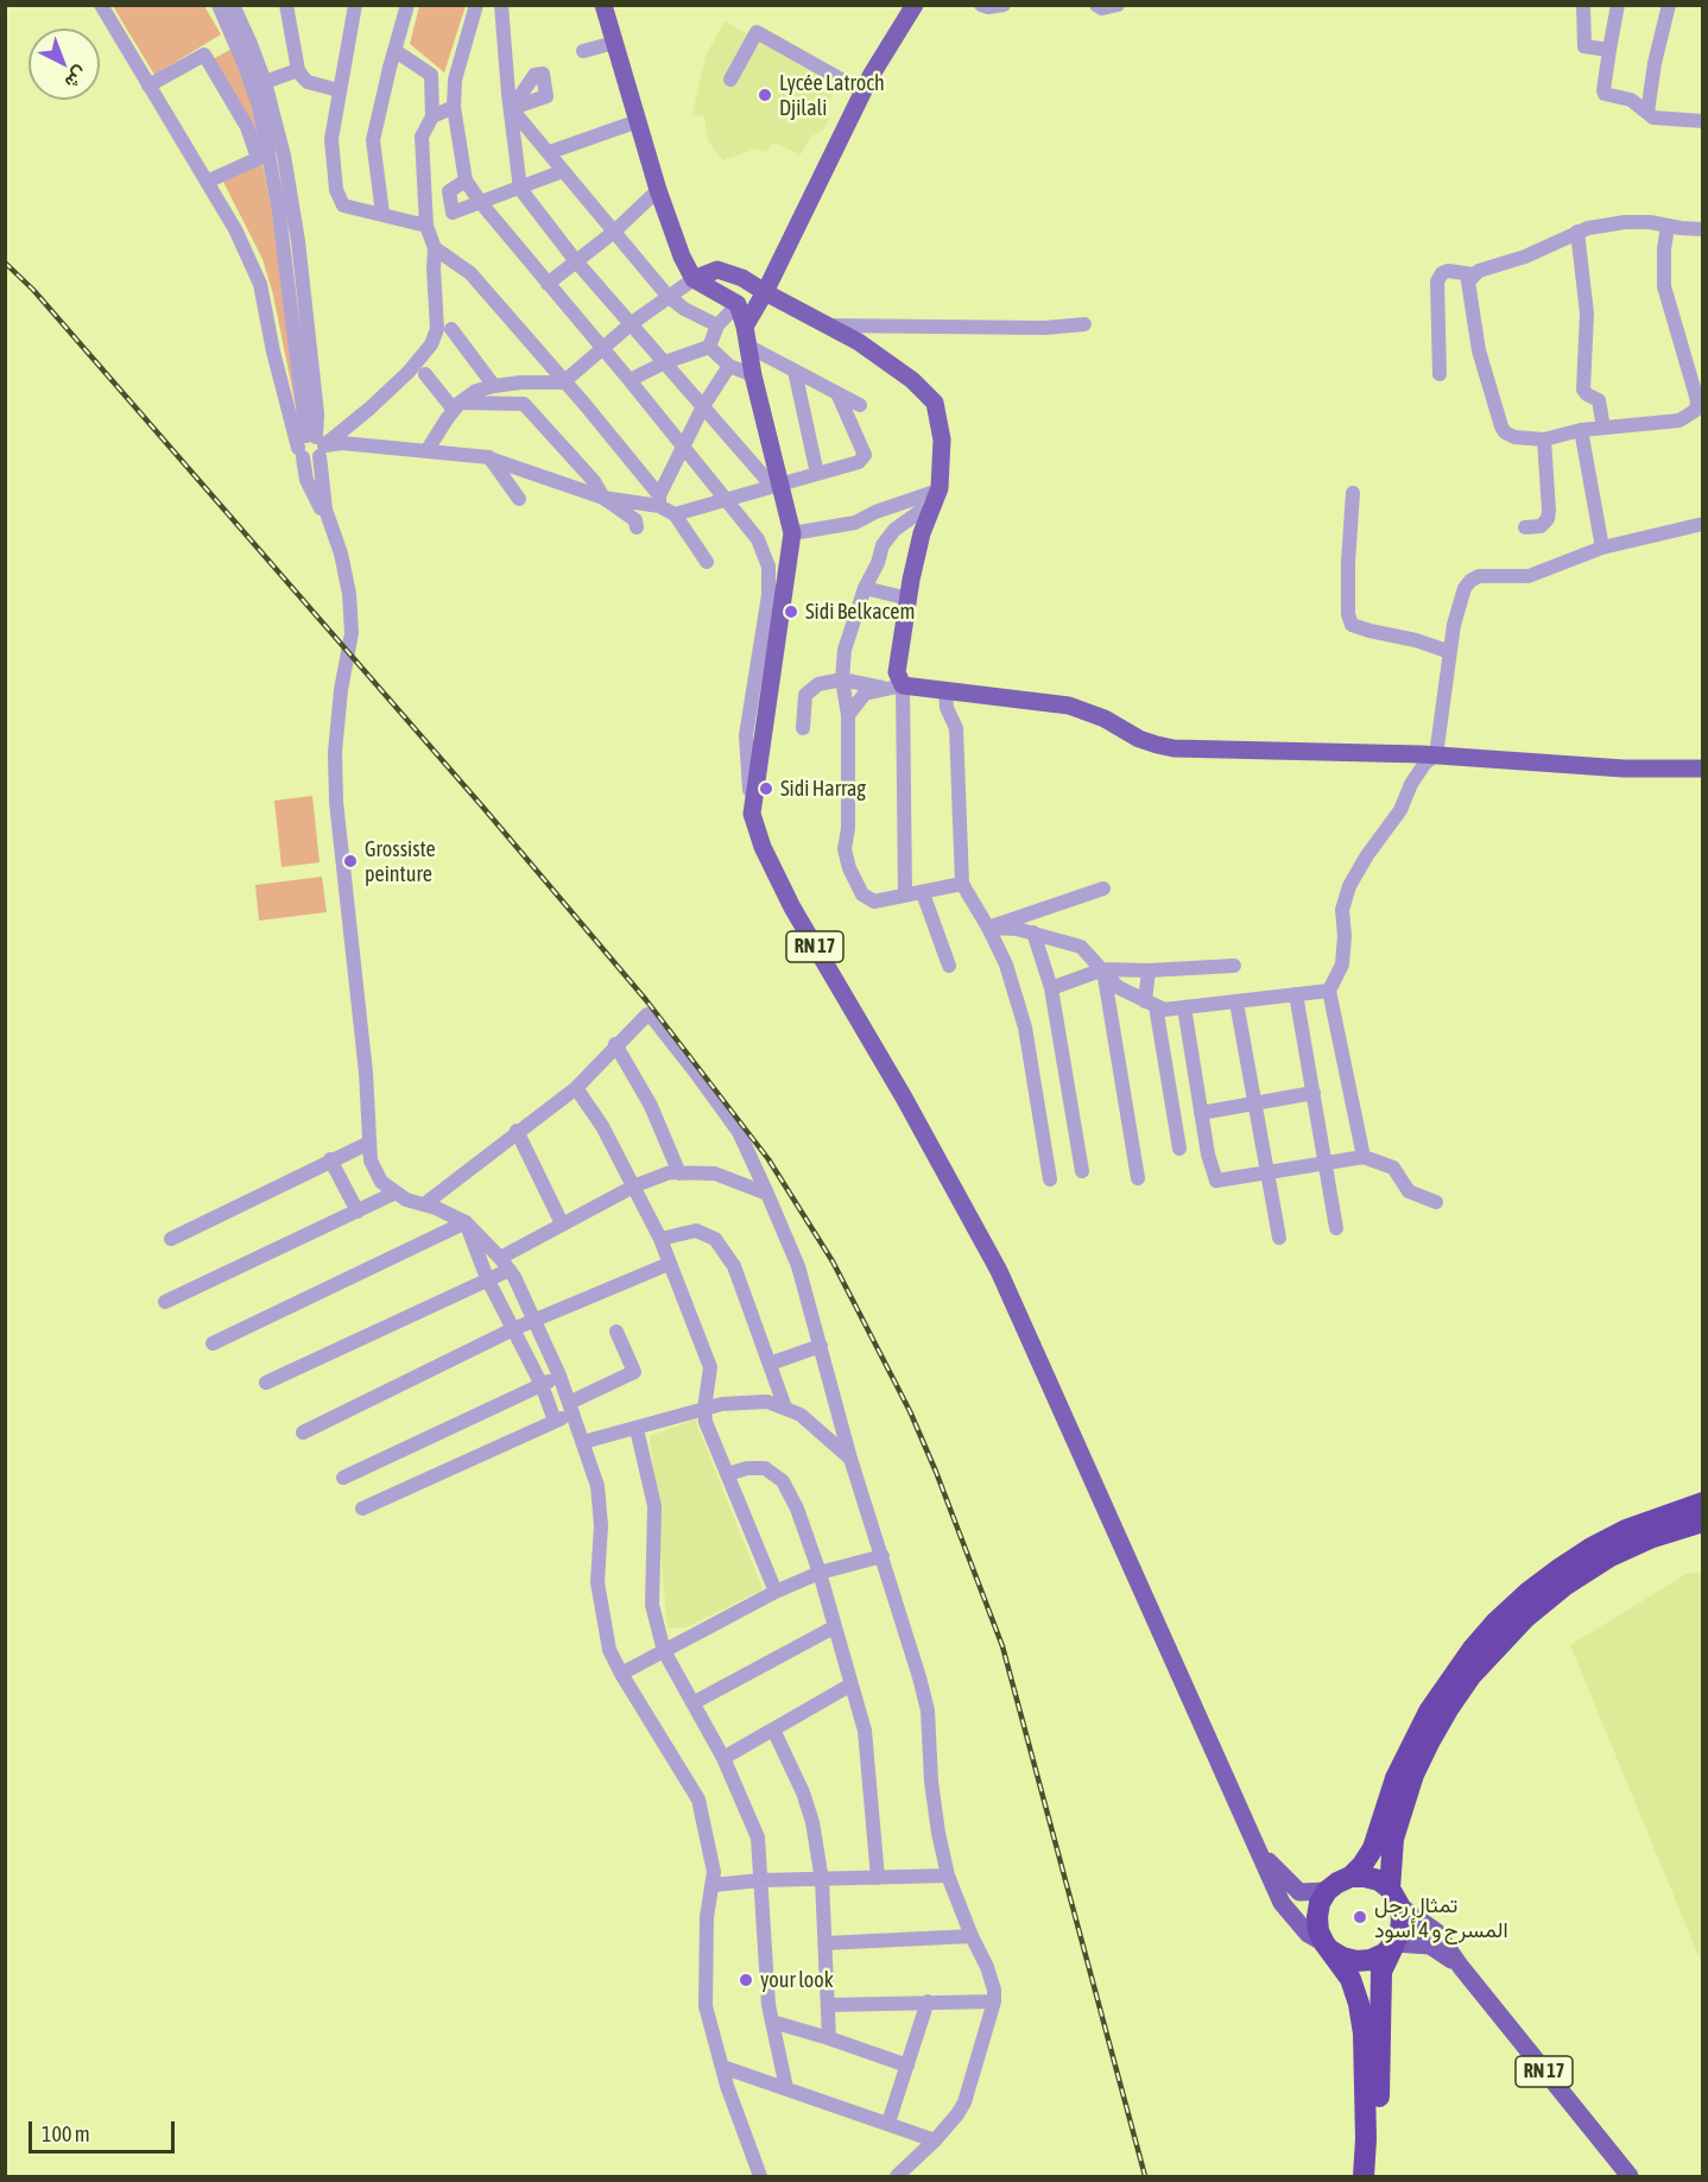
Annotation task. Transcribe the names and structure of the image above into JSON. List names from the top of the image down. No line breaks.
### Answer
{"streets":{"main road":["RN 17"]},"places":["Lycée Latroch Djilali","Sidi Belkacem","Sidi Harrag","Grossiste peinture","تمثال رجل المسرح و 4 أسود","your look"],"scale_bar":"100 m","north":"bottom right"}
